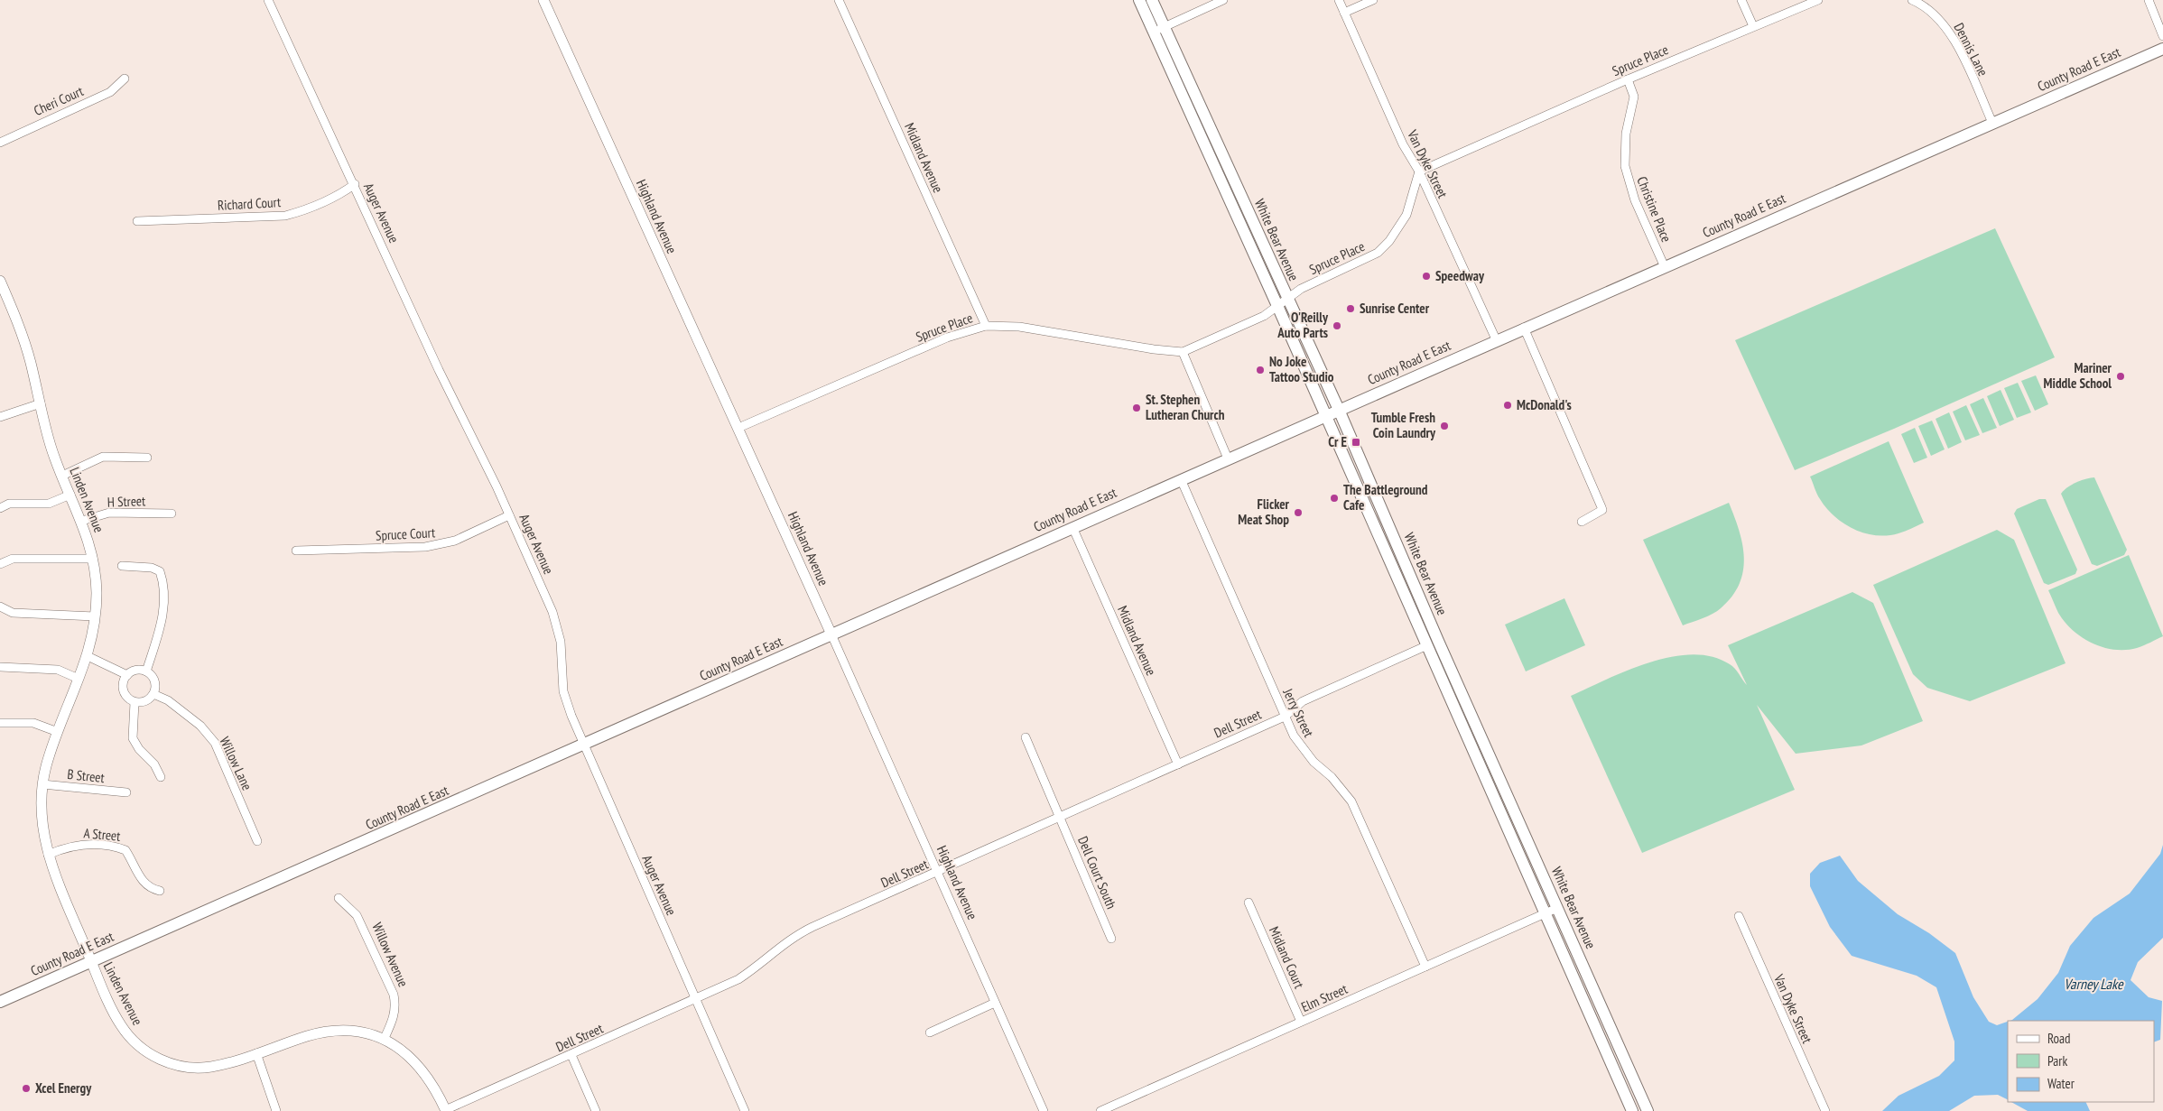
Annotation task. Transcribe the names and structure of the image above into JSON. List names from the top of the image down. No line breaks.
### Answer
{"streets":{"main road":["County Road E East","White Bear Avenue"],"street":["Dennis Lane","Spruce Place","Cheri Court","Midland Avenue","Van Dyke Street","Richard Court","Christine Place","Auger Avenue","Highland Avenue","Linden Avenue","H Street","Spruce Court","Jerry Street","Dell Street","Willow Lane","B Street","A Street","Dell Court South","Willow Avenue","Midland Court","Elm Street"]},"crossings":[["Dennis Lane","County Road E East"],["Spruce Place","Midland Avenue"],["Spruce Place","Van Dyke Street"],["Spruce Place","Christine Place"],["Spruce Place","Highland Avenue"],["Spruce Place","White Bear Avenue"],["County Road E East","Midland Avenue"],["County Road E East","Van Dyke Street"],["County Road E East","Christine Place"],["County Road E East","Auger Avenue"],["County Road E East","Highland Avenue"],["County Road E East","White Bear Avenue"],["County Road E East","Linden Avenue"],["County Road E East","Jerry Street"],["Midland Avenue","Dell Street"],["Richard Court","Auger Avenue"],["Auger Avenue","Spruce Court"],["Auger Avenue","Dell Street"],["Highland Avenue","Dell Street"],["White Bear Avenue","Dell Street"],["White Bear Avenue","Elm Street"],["Linden Avenue","H Street"],["Linden Avenue","B Street"],["Linden Avenue","A Street"],["Linden Avenue","Willow Avenue"],["Jerry Street","Dell Street"],["Jerry Street","Elm Street"],["Dell Street","Dell Court South"],["Midland Court","Elm Street"]],"water":["Varney Lake"],"places":{"other":["Speedway","Sunrise Center","O'Reilly Auto Parts","No Joke Tattoo Studio","Mariner Middle School","McDonald's","St. Stephen Lutheran Church","Tumble Fresh Coin Laundry","The Battleground Cafe","Flicker Meat Shop","Xcel Energy"],"transit":["Cr E"]},"legend":["Road","Park","Water"]}
